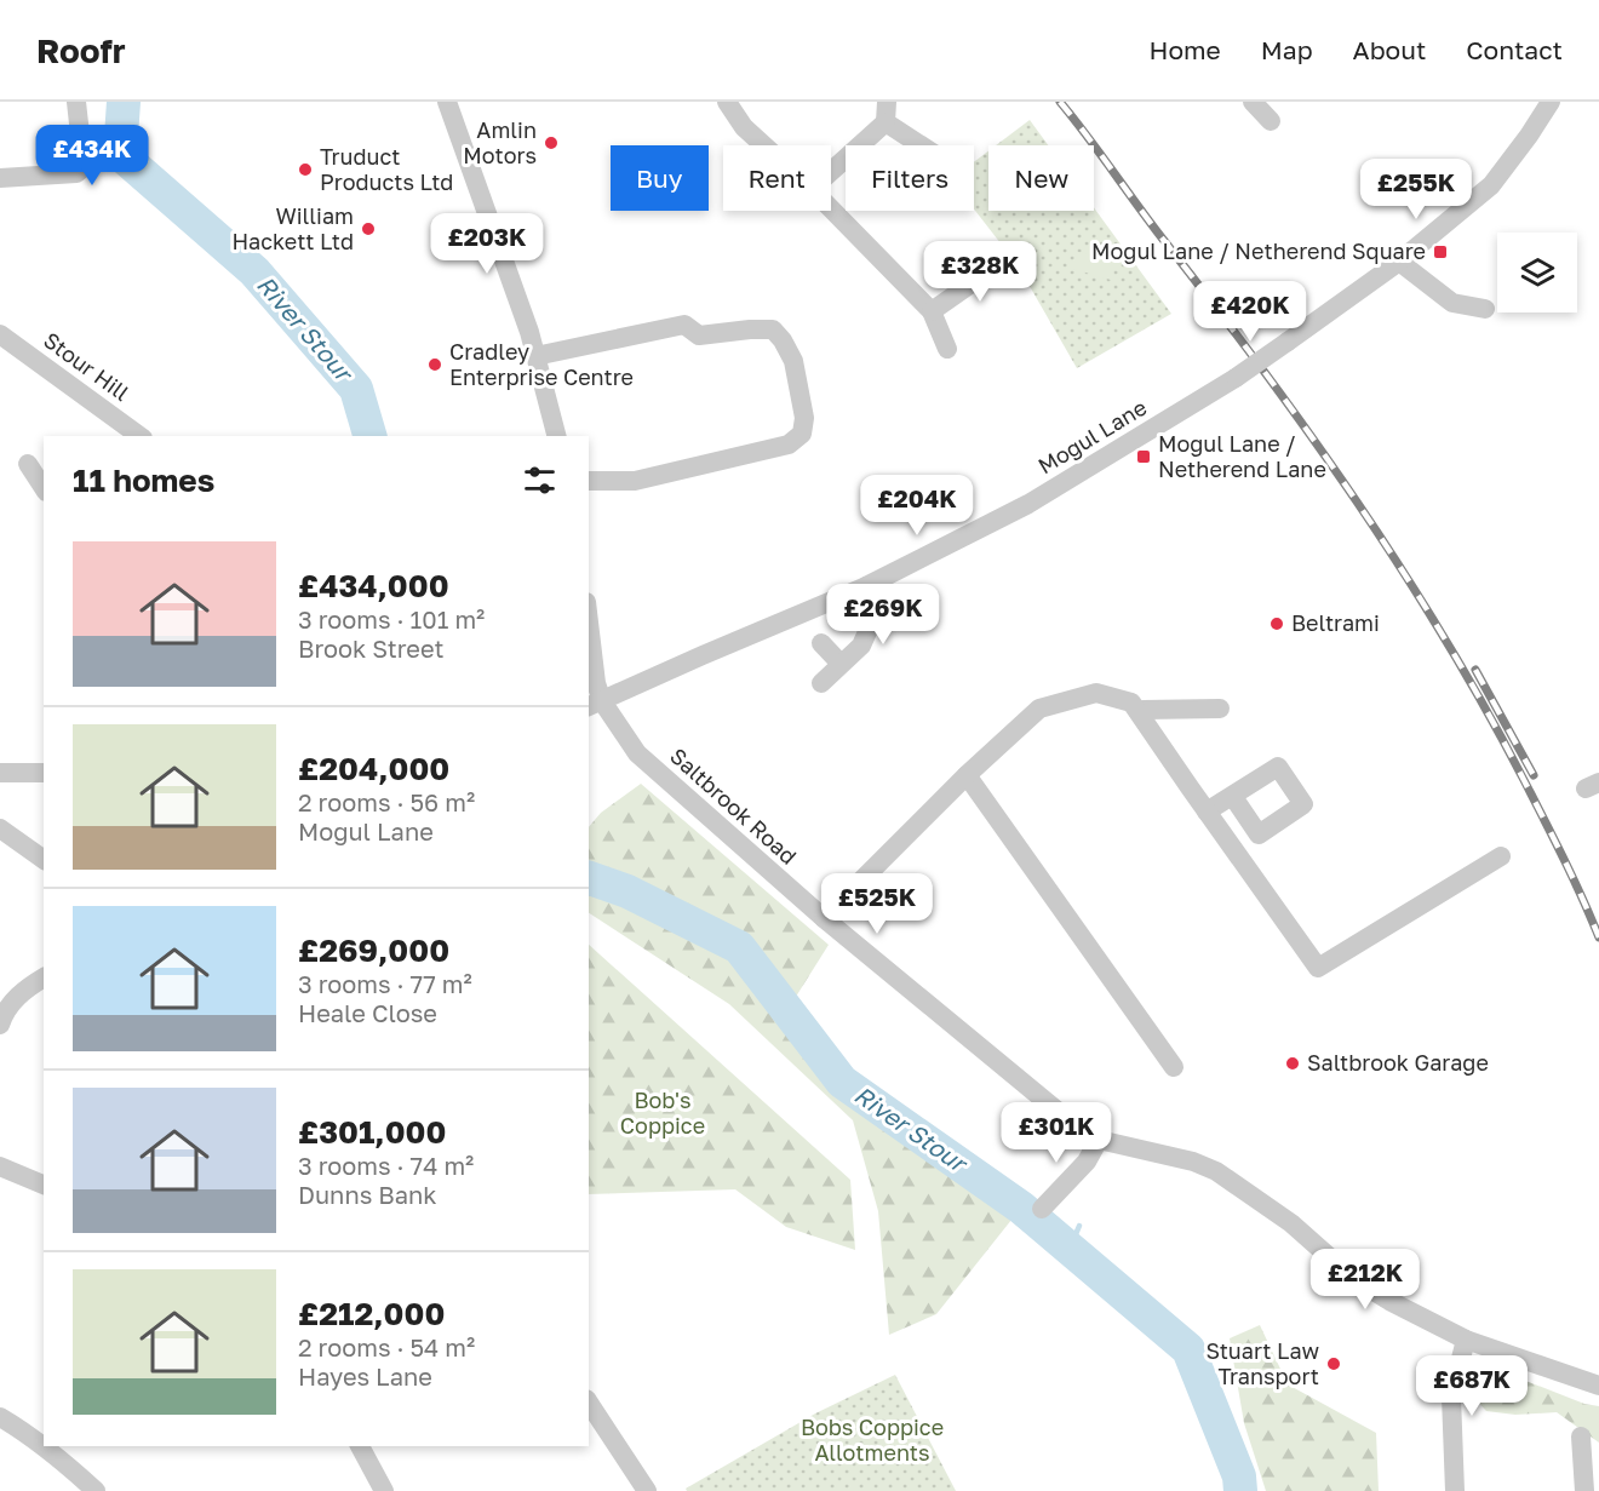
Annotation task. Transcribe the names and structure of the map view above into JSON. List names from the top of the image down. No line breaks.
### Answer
{"streets":{"street":["Stour Hill","Mogul Lane","Saltbrook Road"]},"crossings":[["Mogul Lane","Saltbrook Road"]],"water":["River Stour"],"parks":["Bob's Coppice","Bobs Coppice Allotments"],"places":{"other":["Amlin Motors","Truduct Products Ltd","William Hackett Ltd","Cradley Enterprise Centre","Beltrami","Saltbrook Garage","Stuart Law Transport"],"transit":["Mogul Lane / Netherend Square","Mogul Lane / Netherend Lane"]},"page":{"header":"Roofr","nav":["Home","Map","About","Contact"],"price":["£434K","£255K","£203K","£328K","£420K","£204K","£269K","£525K","£301K","£212K","£687K"],"chip":["Buy","Rent","Filters","New"],"heading":"11 homes","list":[{"name":"£434,000","note":"3 rooms · 101 m² · Brook Street"},{"name":"£204,000","note":"2 rooms · 56 m² · Mogul Lane"},{"name":"£269,000","note":"3 rooms · 77 m² · Heale Close"},{"name":"£301,000","note":"3 rooms · 74 m² · Dunns Bank"},{"name":"£212,000","note":"2 rooms · 54 m² · Hayes Lane"}]}}
